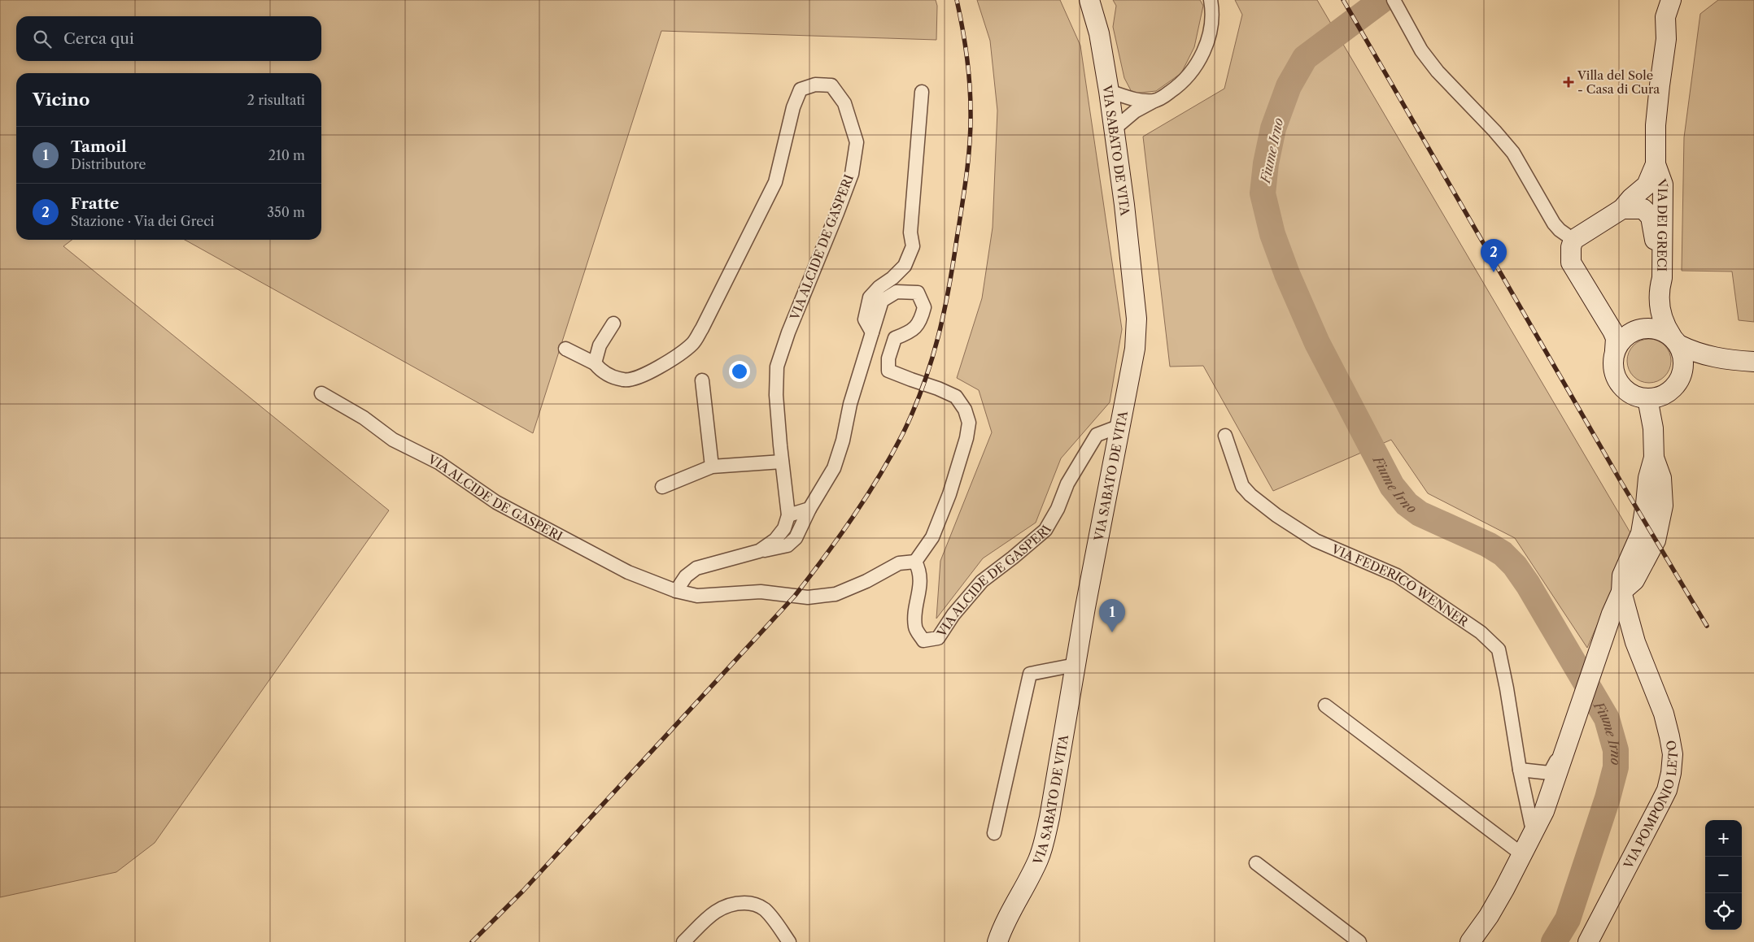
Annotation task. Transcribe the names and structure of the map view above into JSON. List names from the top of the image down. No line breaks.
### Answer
{"streets":{"main road":["VIA SABATO DE VITA","VIA DEI GRECI","VIA POMPONIO LETO"],"street":["VIA ALCIDE DE GASPERI","VIA FEDERICO WENNER"]},"crossings":[["VIA SABATO DE VITA","VIA ALCIDE DE GASPERI"]],"water":["Fiume Irno"],"places":{"health":["Villa del Sole - Casa di Cura"]},"page":{"search":"Cerca qui","heading":["Vicino","2 risultati"],"list":[{"mark":"1","name":"Tamoil","note":"Distributore","value":"210 m"},{"mark":"2","name":"Fratte","note":"Stazione · Via dei Greci","value":"350 m"}],"pins":["2","1"],"map_buttons":["+","−"]}}
